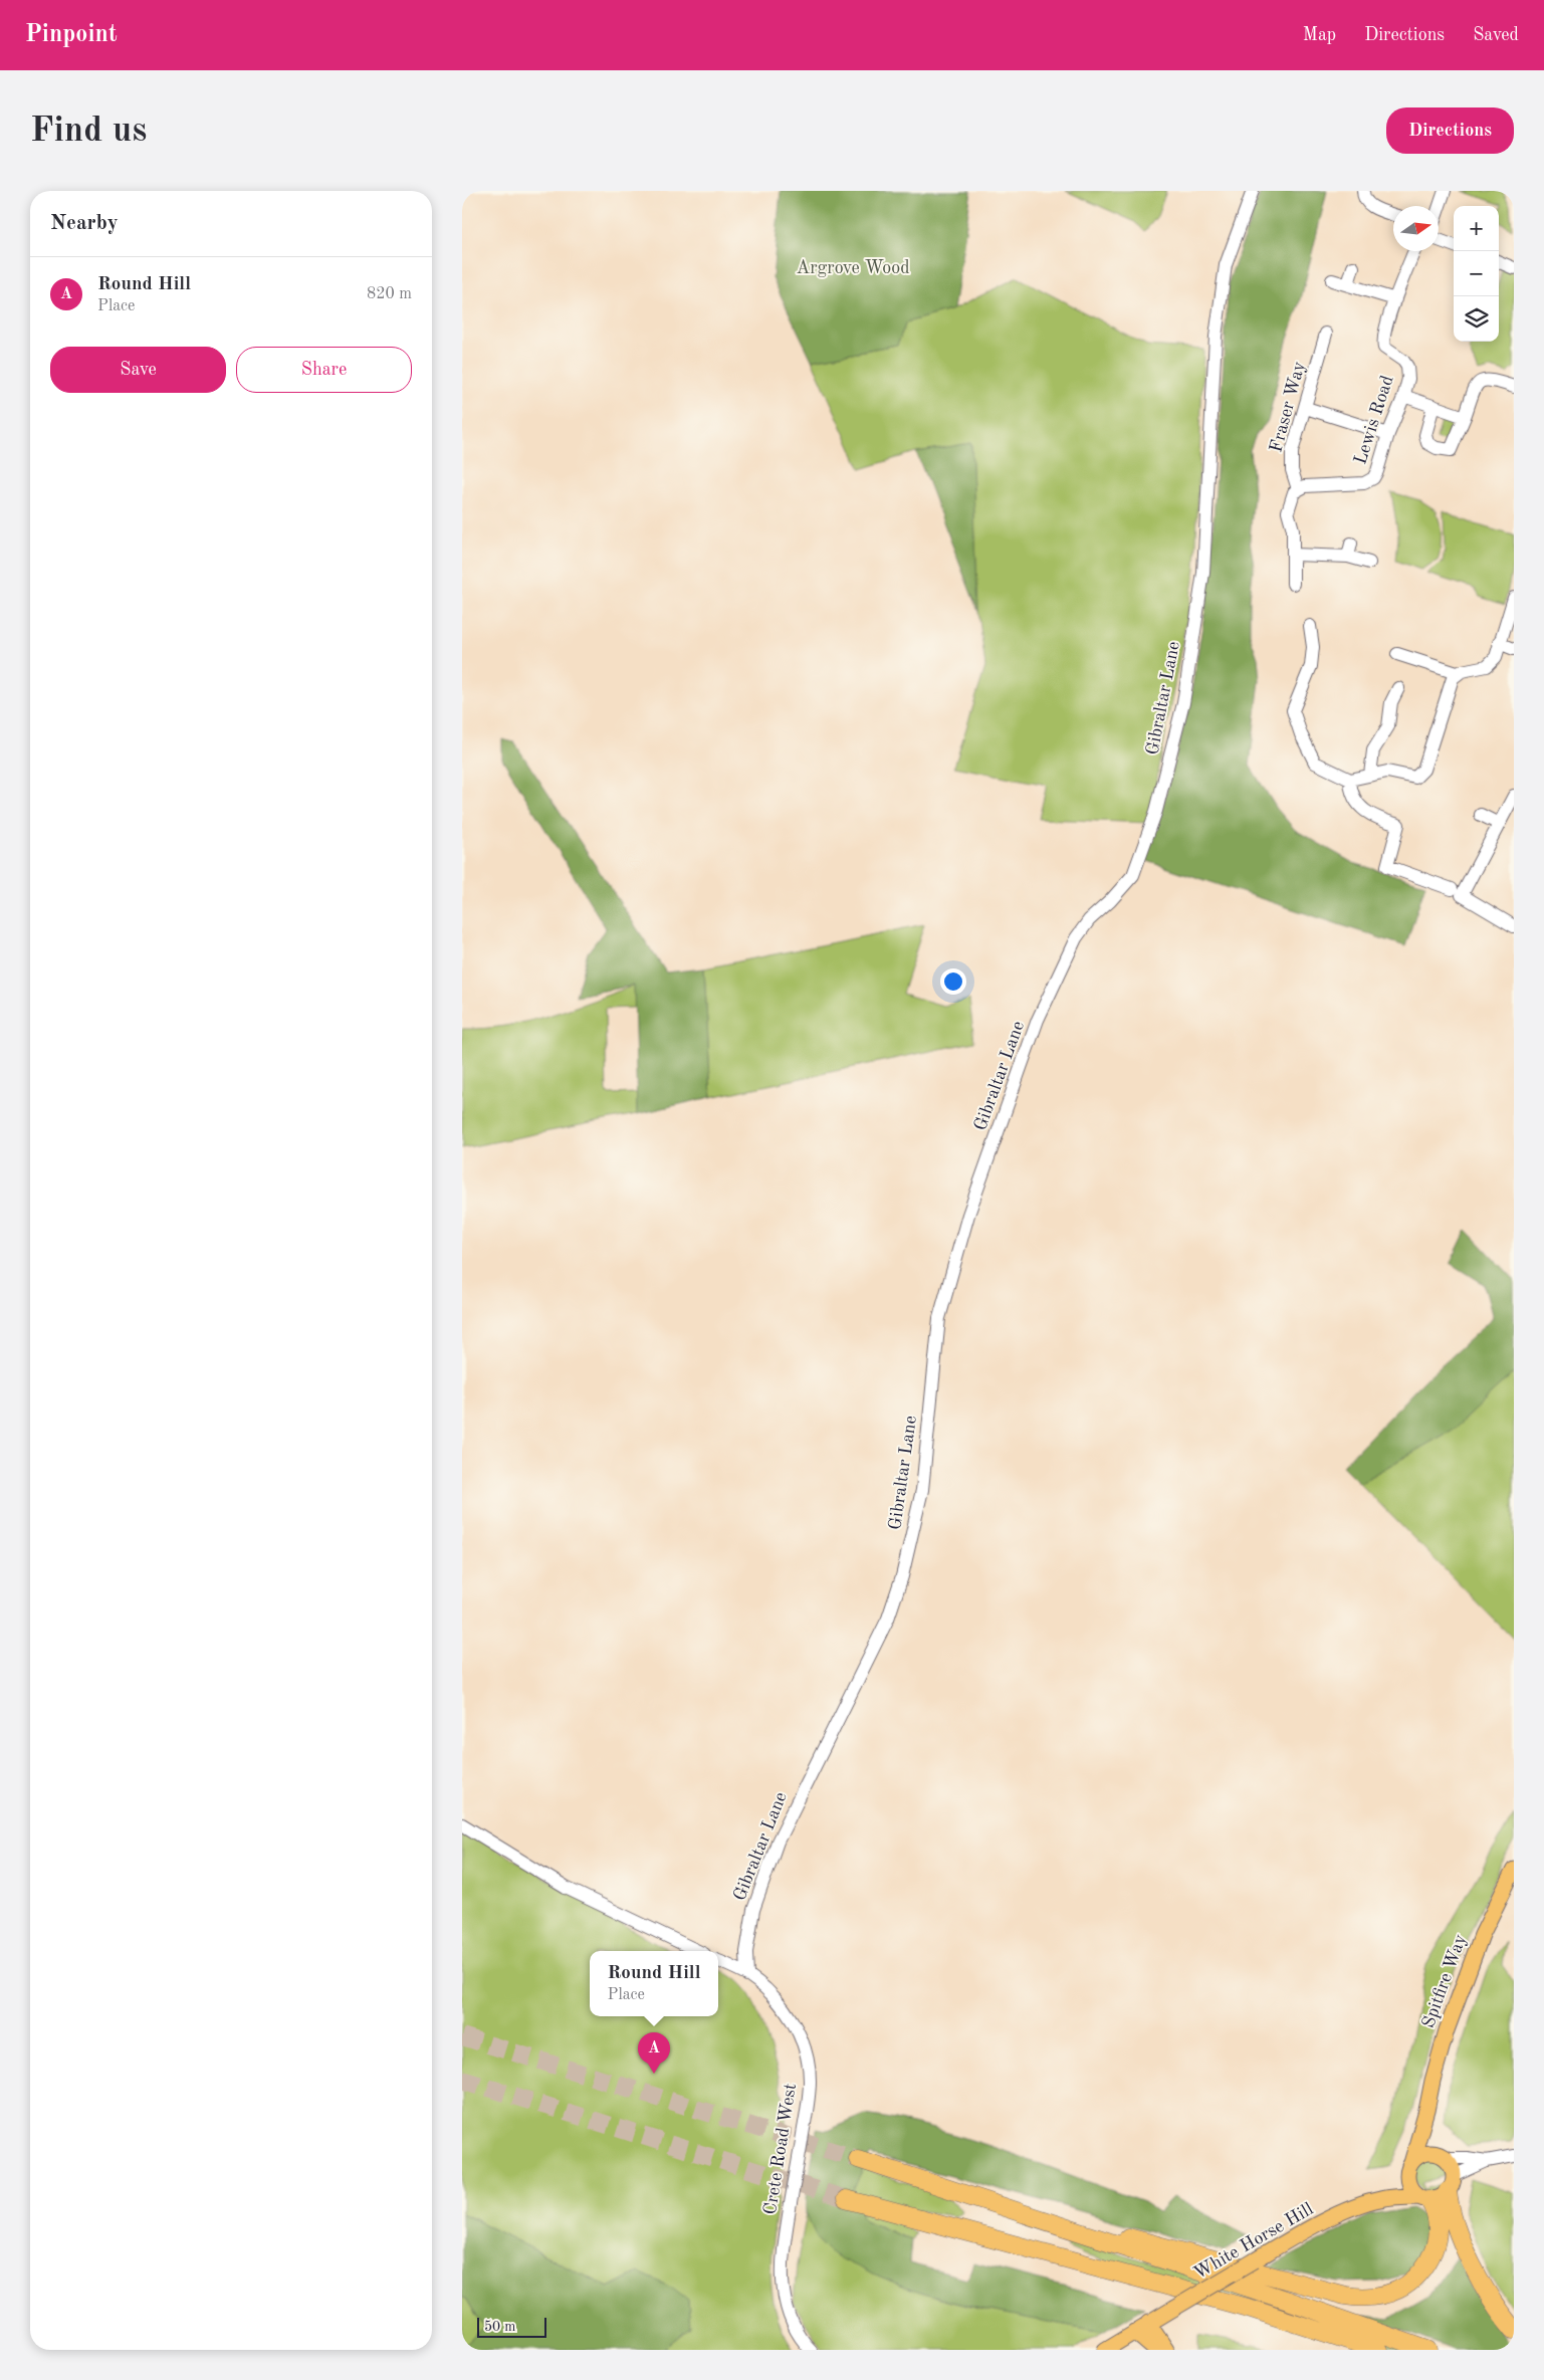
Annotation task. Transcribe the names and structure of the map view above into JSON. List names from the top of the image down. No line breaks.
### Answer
{"streets":{"main road":["Spitfire Way","White Horse Hill"],"street":["Fraser Way","Lewis Road","Gibraltar Lane","Crete Road West"]},"crossings":[["Fraser Way","Lewis Road"],["Gibraltar Lane","Crete Road West"],["Spitfire Way","White Horse Hill"]],"parks":["Argrove Wood"],"scale_bar":"50 m","north":"right","page":{"header":"Pinpoint","nav":["Map","Directions","Saved"],"buttons":["Directions",["Save","Share"]],"title":"Find us","heading":"Nearby","map_buttons":["+","−"],"list":[{"mark":"A","name":"Round Hill","note":"Place","value":"820 m"}],"popup":["Round Hill","Place"],"pins":"A","scale":"50 m"}}
